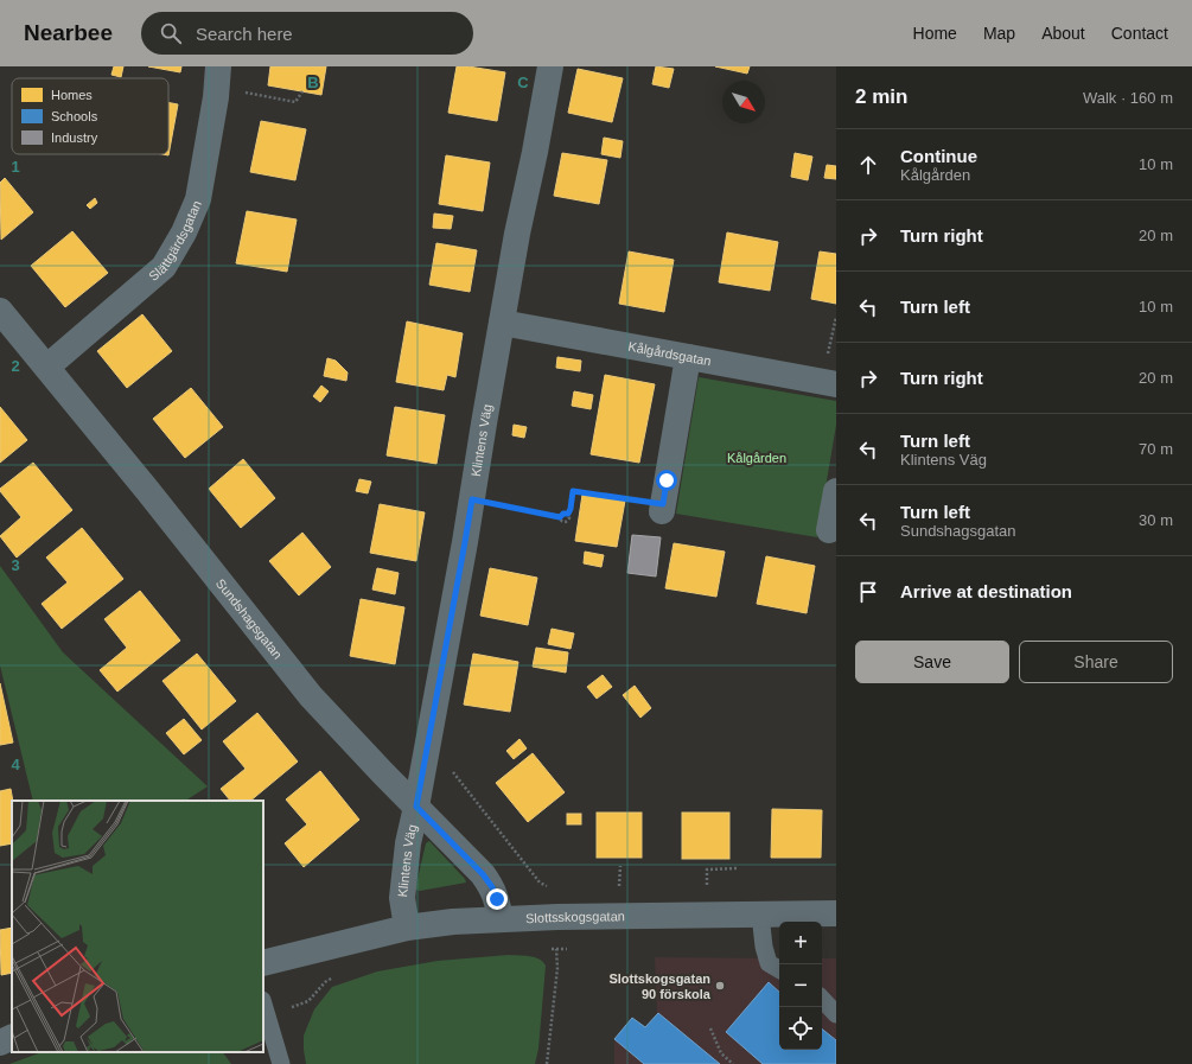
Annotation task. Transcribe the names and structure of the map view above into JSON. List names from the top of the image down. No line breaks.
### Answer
{"streets":{"street":["Slättgärdsgatan","Kålgårdsgatan","Klintens Väg","Sundshagsgatan","Slottsskogsgatan"]},"crossings":[["Slättgärdsgatan","Sundshagsgatan"],["Kålgårdsgatan","Klintens Väg"],["Klintens Väg","Sundshagsgatan"],["Klintens Väg","Slottsskogsgatan"],["Sundshagsgatan","Slottsskogsgatan"]],"parks":["Kålgården"],"places":["Slottskogsgatan 90 förskola"],"legend":["Homes","Schools","Industry"],"north":"bottom right","page":{"header":"Nearbee","search":"Search here","nav":["Home","Map","About","Contact"],"heading":["2 min","Walk · 160 m"],"list":[["Continue","Kålgården","10 m"],["Turn right","20 m"],["Turn left","10 m"],["Turn right","20 m"],["Turn left","Klintens Väg","70 m"],["Turn left","Sundshagsgatan","30 m"],"Arrive at destination"],"buttons":["Save","Share"],"map_buttons":["+","−"]},"grid":{"columns":["B","C"],"rows":["1","2","3","4"]}}
